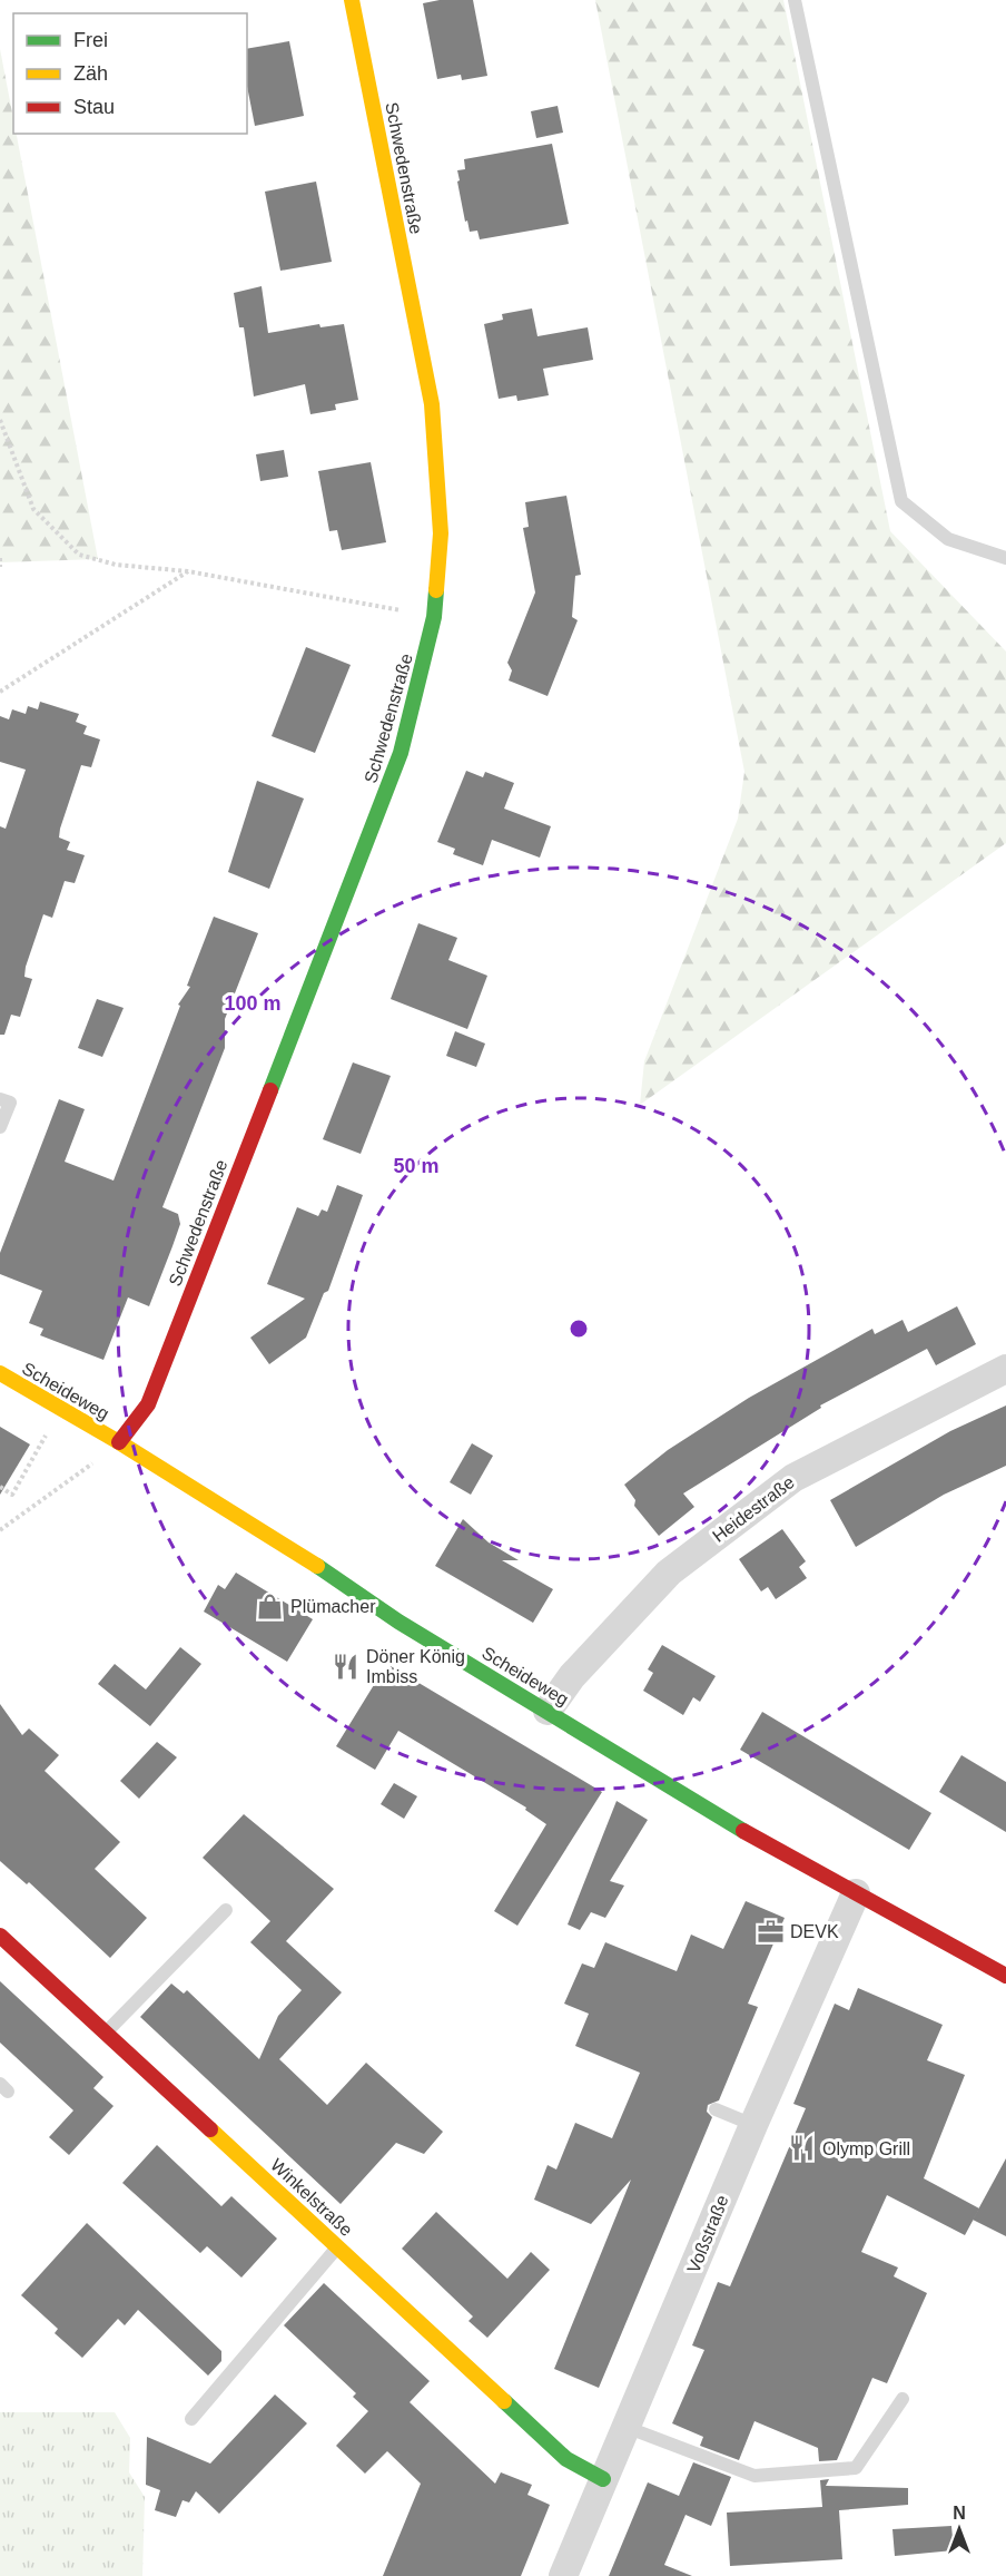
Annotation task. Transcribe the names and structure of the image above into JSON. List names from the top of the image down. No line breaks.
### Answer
{"streets":{"street":["Schwedenstraße","Scheideweg","Heidestraße","Winkelstraße","Voßstraße"]},"crossings":[["Schwedenstraße","Scheideweg"],["Scheideweg","Heidestraße"],["Scheideweg","Voßstraße"],["Winkelstraße","Voßstraße"]],"places":{"shop":["Plümacher"],"restaurant":["Döner König Imbiss","Olymp Grill"],"office":["DEVK"]},"legend":["Frei","Zäh","Stau"],"north":"top","rings":["100 m","50 m"]}
